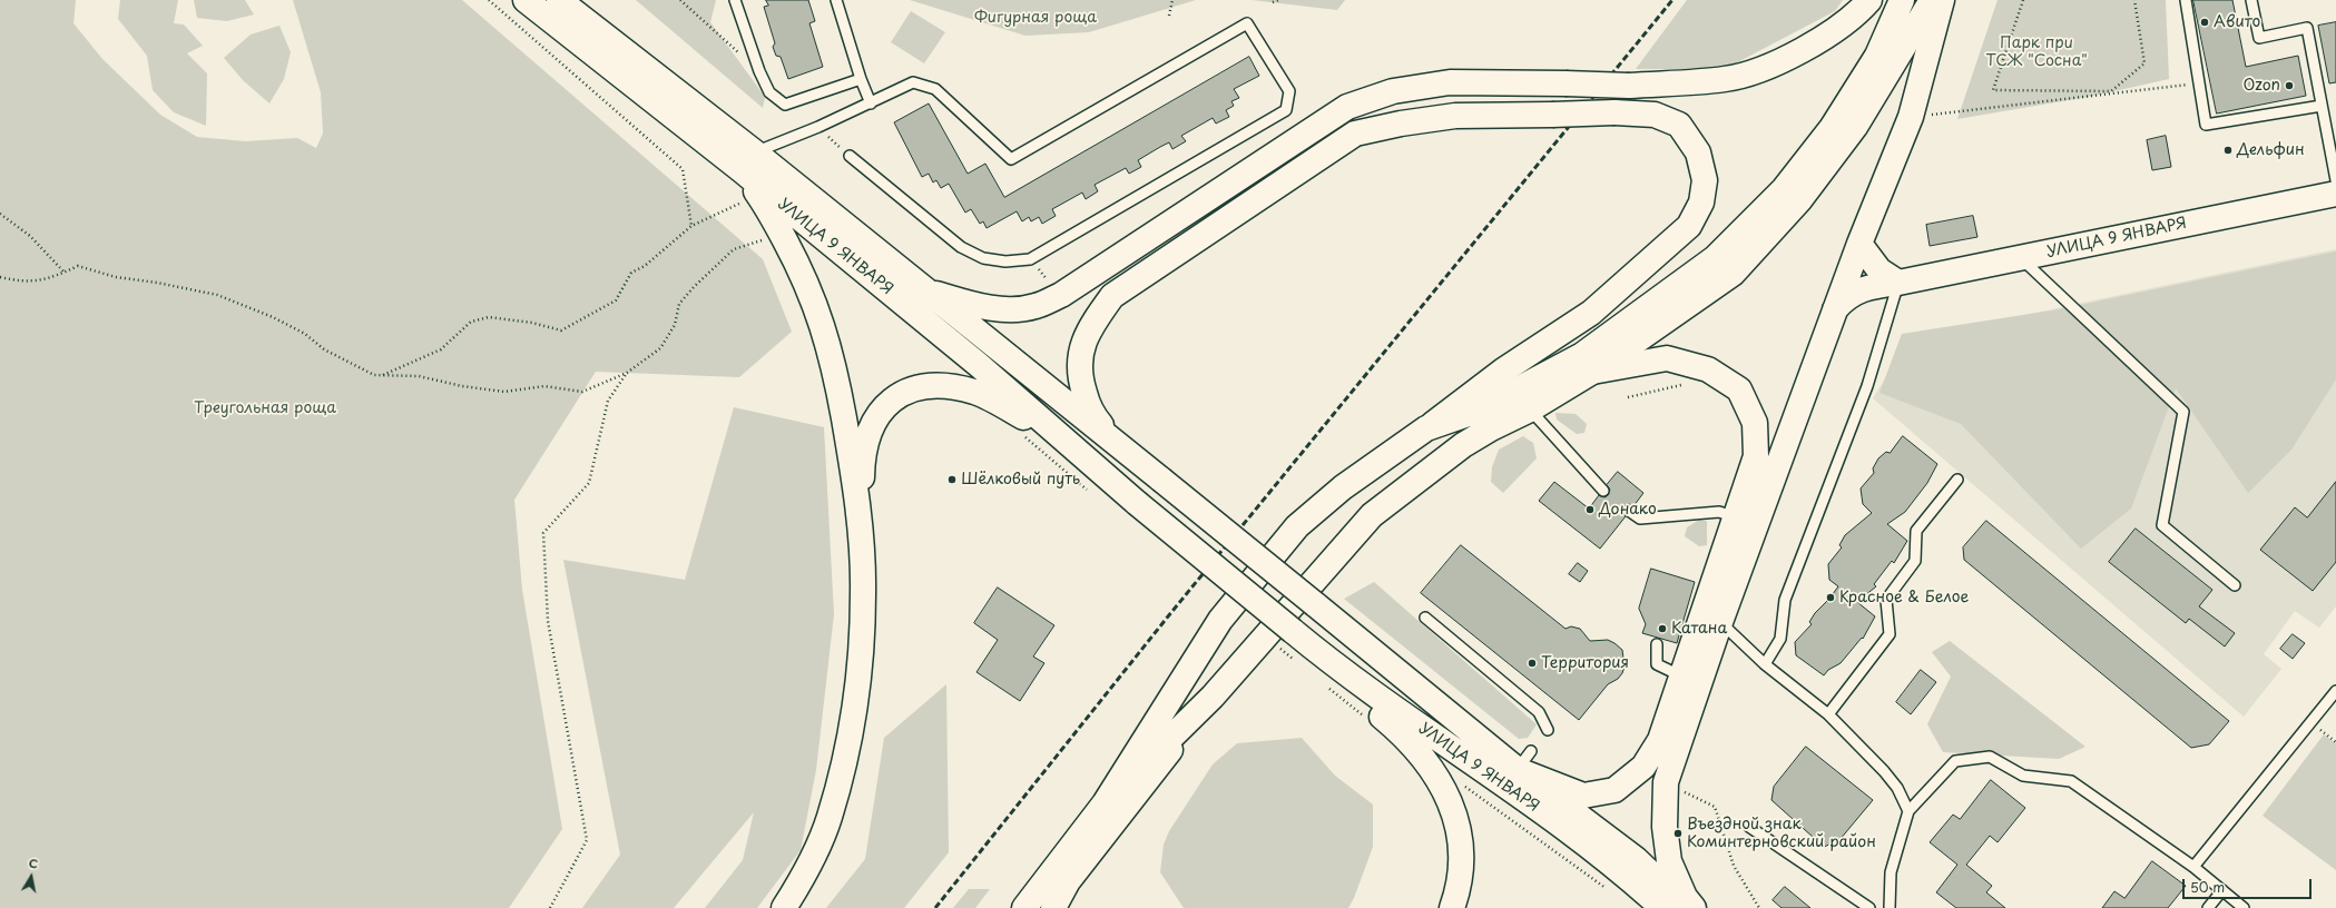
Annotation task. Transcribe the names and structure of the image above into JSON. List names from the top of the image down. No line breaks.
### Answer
{"streets":{"main road":["УЛИЦА 9 ЯНВАРЯ"]},"parks":["Фигурная роща","Парк при ТСЖ \"Сосна\"","Треугольная роща"],"places":["Авито","Ozon","Дельфин","Шёлковый путь","Донако","Красное & Белое","Катана","Территория","Въездной знак Коминтерновский район"],"scale_bar":"50 m","north":"top"}
